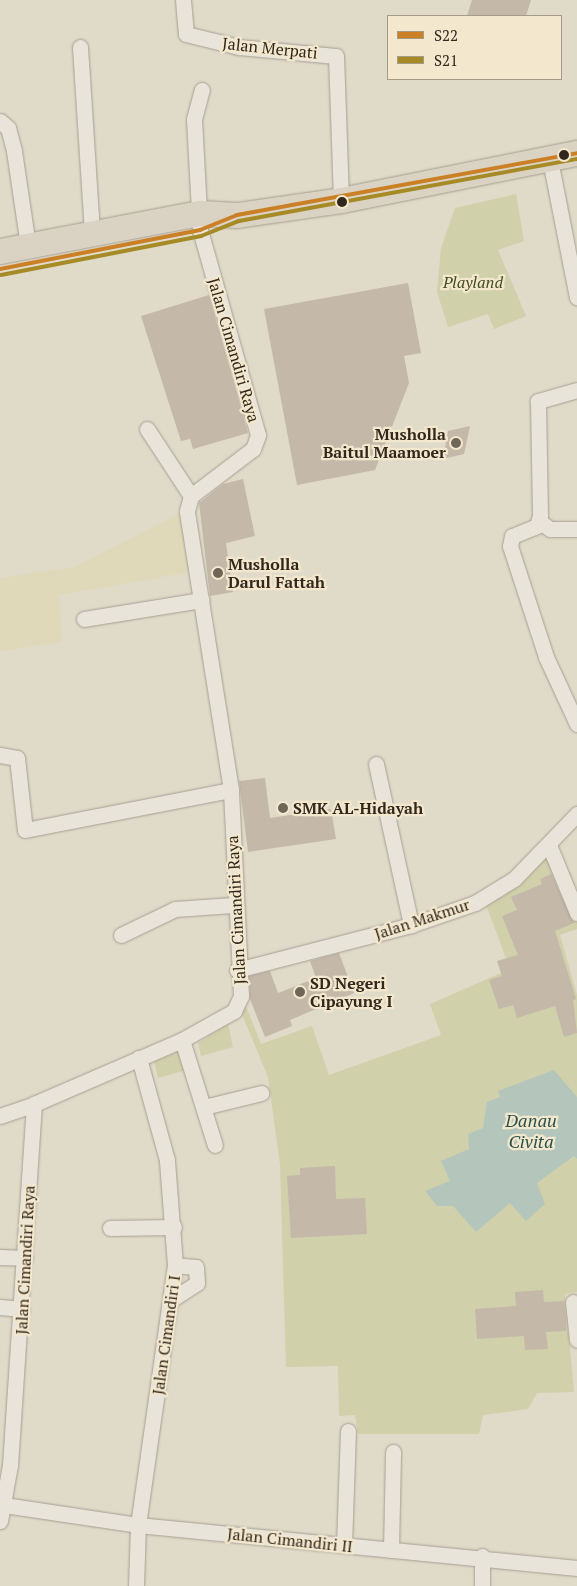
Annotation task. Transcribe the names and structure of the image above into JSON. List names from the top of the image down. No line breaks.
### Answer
{"streets":{"street":["Jalan Merpati","Jalan Cimandiri Raya","Jalan Makmur","Jalan Cimandiri I","Jalan Cimandiri II"]},"crossings":[["Jalan Cimandiri Raya","Jalan Makmur"],["Jalan Cimandiri Raya","Jalan Cimandiri I"],["Jalan Cimandiri Raya","Jalan Cimandiri II"],["Jalan Cimandiri I","Jalan Cimandiri II"]],"water":["Danau Civita"],"parks":["Playland"],"places":["Musholla Baitul Maamoer","Musholla Darul Fattah","SMK AL-Hidayah","SD Negeri Cipayung I"],"lines":["transit line S22","transit line S21"],"legend":["S22","S21"]}
